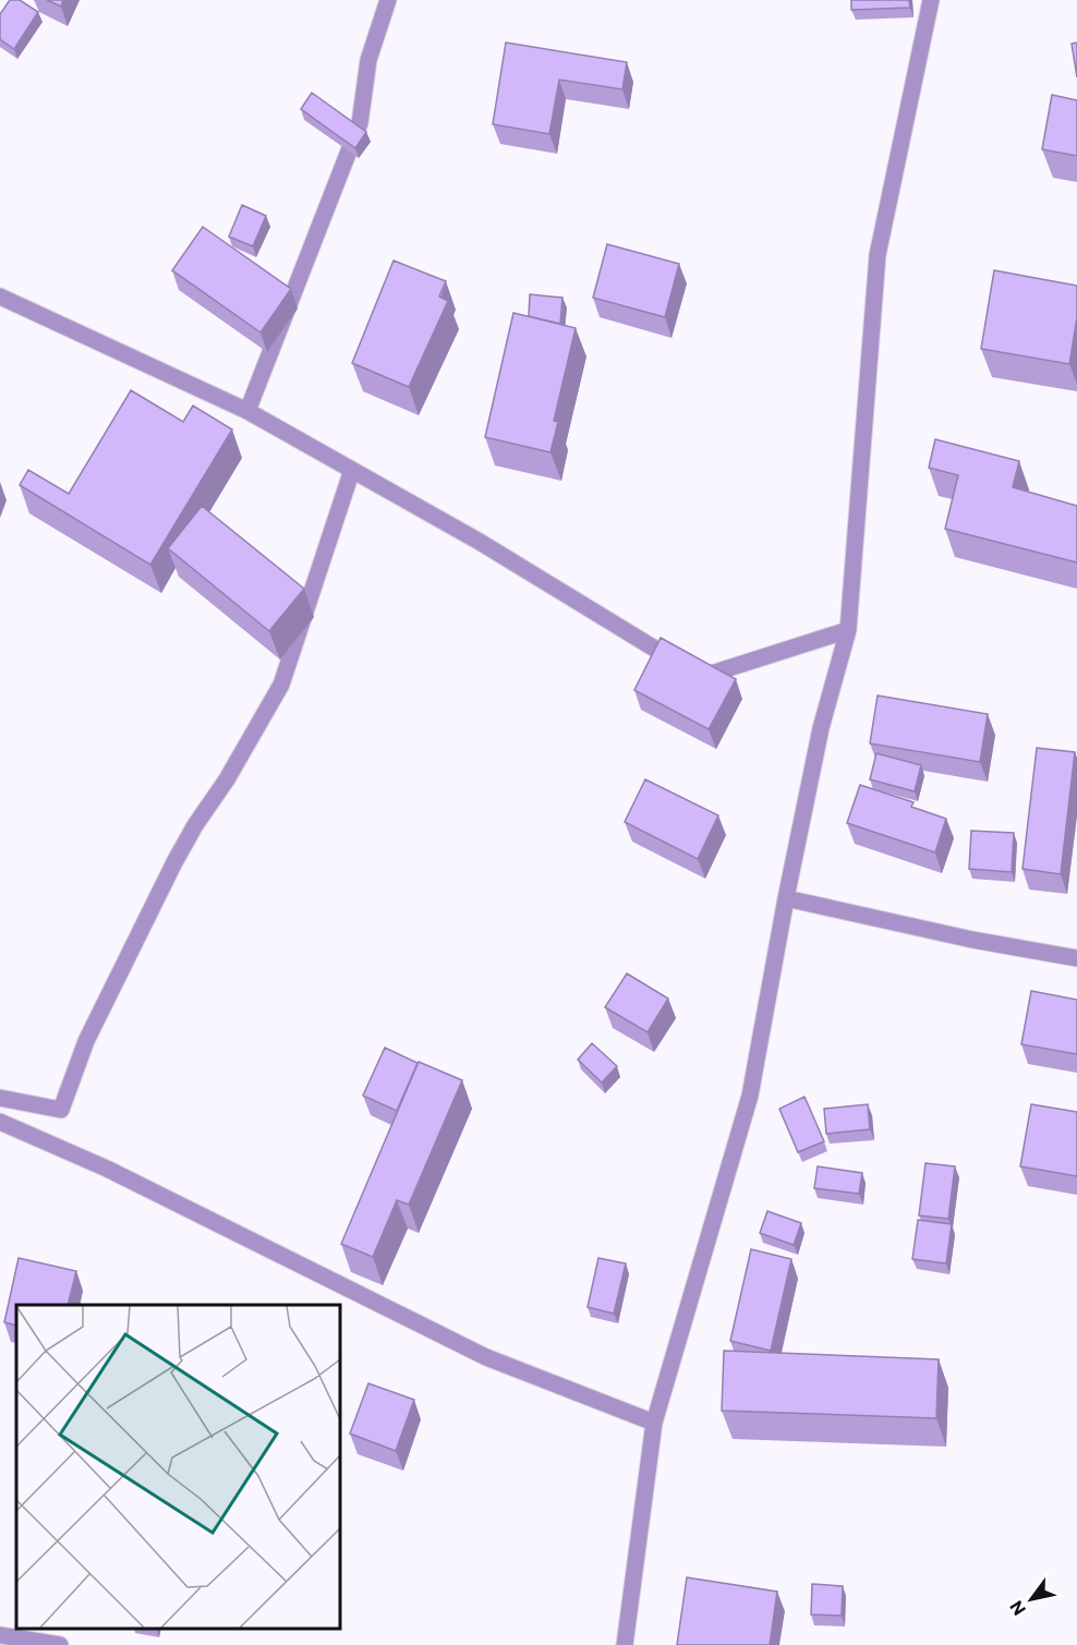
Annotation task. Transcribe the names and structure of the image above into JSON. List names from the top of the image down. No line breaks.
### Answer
{"north":"bottom left"}
